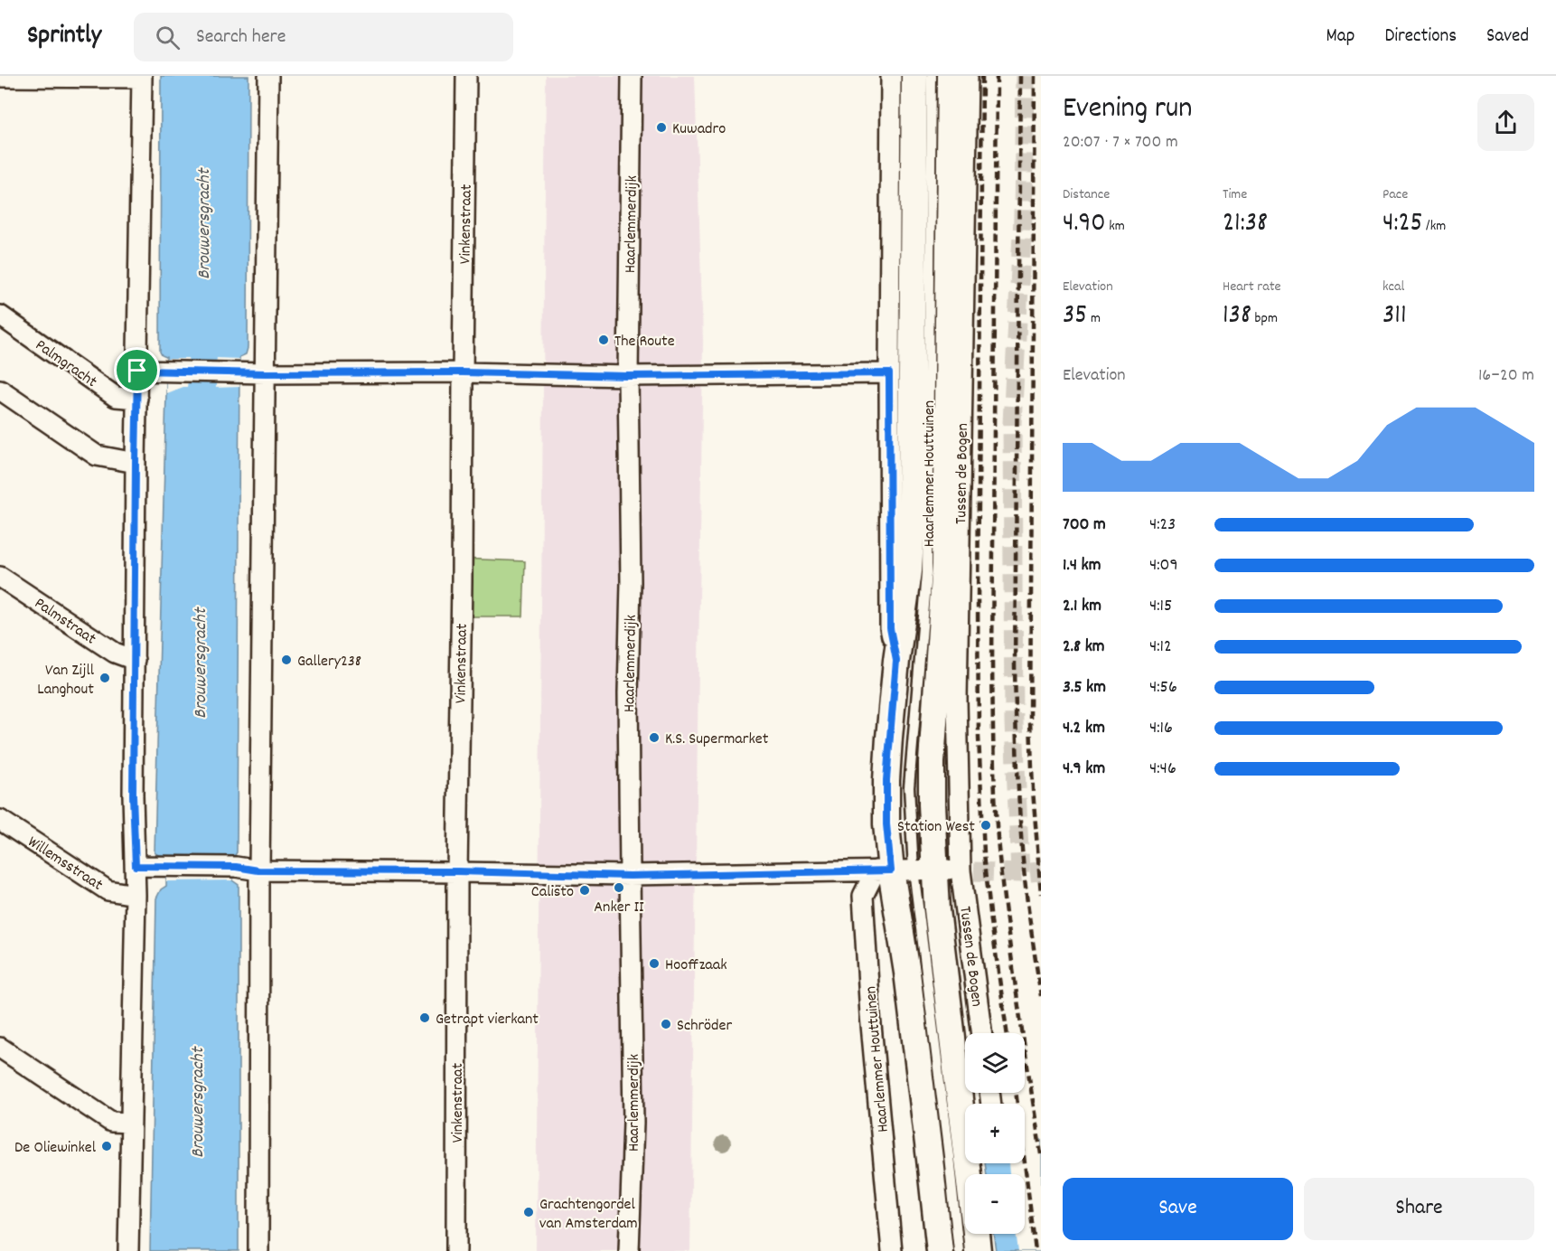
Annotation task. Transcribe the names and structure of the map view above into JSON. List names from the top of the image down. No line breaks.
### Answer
{"streets":{"street":["Vinkenstraat","Haarlemmerdijk","Palmgracht","Haarlemmer Houttuinen","Tussen de Bogen","Palmstraat","Willemsstraat"]},"water":["Brouwersgracht"],"places":["Kuwadro","The Route","Gallery238","Van Zijll Langhout","K.S. Supermarket","Station West","Anker II","Calisto","Hooffzaak","Getrapt vierkant","Schröder","De Oliewinkel","Grachtengordel van Amsterdam"],"page":{"header":"Sprintly","search":"Search here","nav":["Map","Directions","Saved"],"heading":["Evening run","20:07 · 7 × 700 m"],"stats":[["Distance","4.90 km"],["Time","21:38"],["Pace","4:25 /km"],["Elevation","35 m"],["Heart rate","138 bpm"],["kcal","311"]],"chart":["Elevation","16–20 m"],"list":[{"name":"700 m","note":"4:23"},{"name":"1.4 km","note":"4:09"},{"name":"2.1 km","note":"4:15"},{"name":"2.8 km","note":"4:12"},{"name":"3.5 km","note":"4:56"},{"name":"4.2 km","note":"4:16"},{"name":"4.9 km","note":"4:46"}],"map_buttons":["+","−"],"buttons":["Save","Share"]}}
